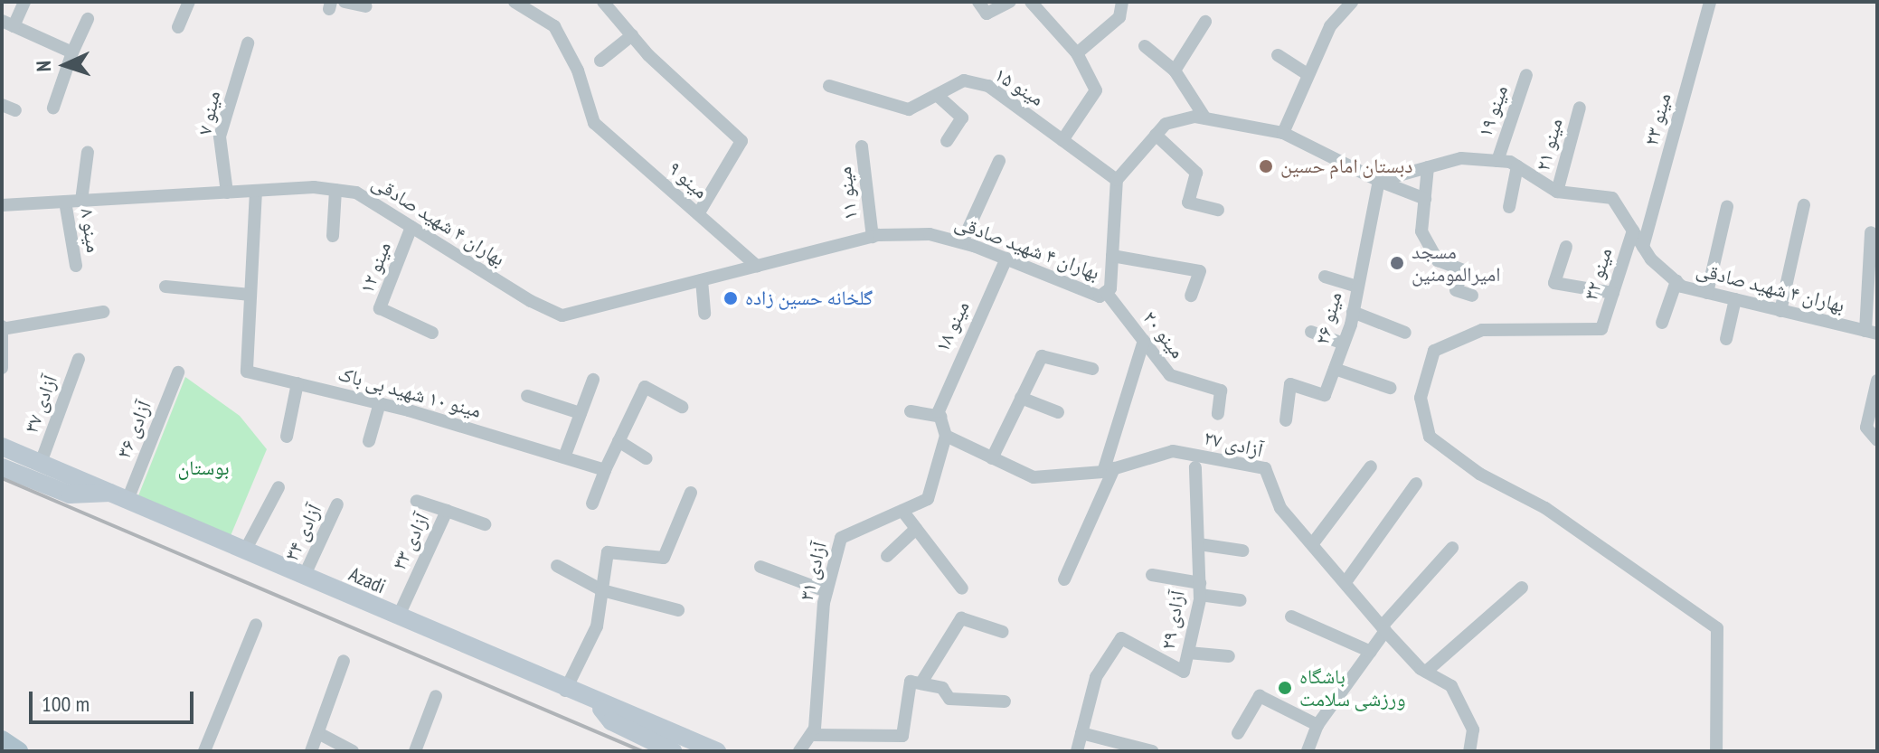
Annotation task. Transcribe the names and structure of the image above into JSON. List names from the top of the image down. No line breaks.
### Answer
{"streets":{"main road":["Azadi"],"street":["مینو ۱۵","مینو ۱۹","مینو ۷","مینو ۲۳","مینو ۲۱","مینو ۹","مینو ۱۱","بهاران ۴ شهید صادقی","مینو ۸","مینو ۱۲","مینو ۳۲","مینو ۲۶","مینو ۱۸","مینو ۲۰","مینو ۱۰ شهید بی باک","آزادی ۳۷","آزادی ۳۶","آزادی ۲۷","آزادی ۳۴","آزادی ۳۳","آزادی ۳۱","آزادی ۲۹"]},"crossings":[["مینو ۱۵","بهاران ۴ شهید صادقی"],["مینو ۱۹","بهاران ۴ شهید صادقی"],["مینو ۷","بهاران ۴ شهید صادقی"],["مینو ۲۳","بهاران ۴ شهید صادقی"],["مینو ۲۱","بهاران ۴ شهید صادقی"],["مینو ۹","بهاران ۴ شهید صادقی"],["مینو ۱۱","بهاران ۴ شهید صادقی"],["بهاران ۴ شهید صادقی","مینو ۸"],["بهاران ۴ شهید صادقی","مینو ۱۲"],["بهاران ۴ شهید صادقی","مینو ۳۲"],["بهاران ۴ شهید صادقی","مینو ۲۶"],["بهاران ۴ شهید صادقی","مینو ۱۸"],["بهاران ۴ شهید صادقی","مینو ۲۰"],["بهاران ۴ شهید صادقی","مینو ۱۰ شهید بی باک"],["آزادی ۳۷","Azadi"],["آزادی ۳۶","Azadi"],["آزادی ۲۷","آزادی ۳۱"],["آزادی ۳۴","Azadi"],["آزادی ۳۳","Azadi"]],"parks":["بوستان"],"places":["دبستان امام حسین","مسجد امیرالمومنین","گلخانه حسین زاده","باشگاه ورزشی سلامت"],"scale_bar":"100 m","north":"left"}
